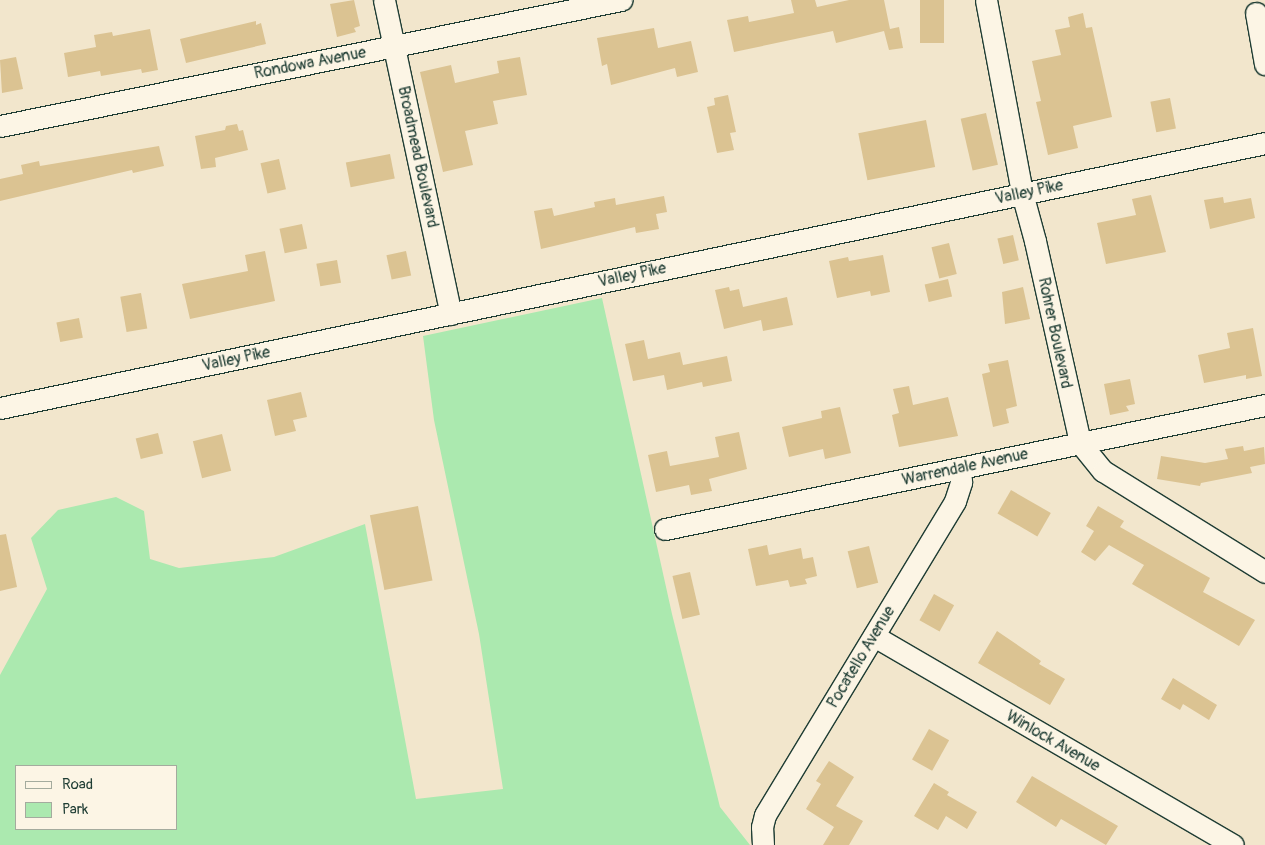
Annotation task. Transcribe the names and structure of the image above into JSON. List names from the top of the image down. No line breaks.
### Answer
{"streets":{"street":["Rondowa Avenue","Broadmead Boulevard","Valley Pike","Rohrer Boulevard","Warrendale Avenue","Pocatello Avenue","Winlock Avenue"]},"crossings":[["Rondowa Avenue","Broadmead Boulevard"],["Broadmead Boulevard","Valley Pike"],["Valley Pike","Rohrer Boulevard"],["Rohrer Boulevard","Warrendale Avenue"],["Warrendale Avenue","Pocatello Avenue"],["Pocatello Avenue","Winlock Avenue"]],"legend":["Road","Park"]}
